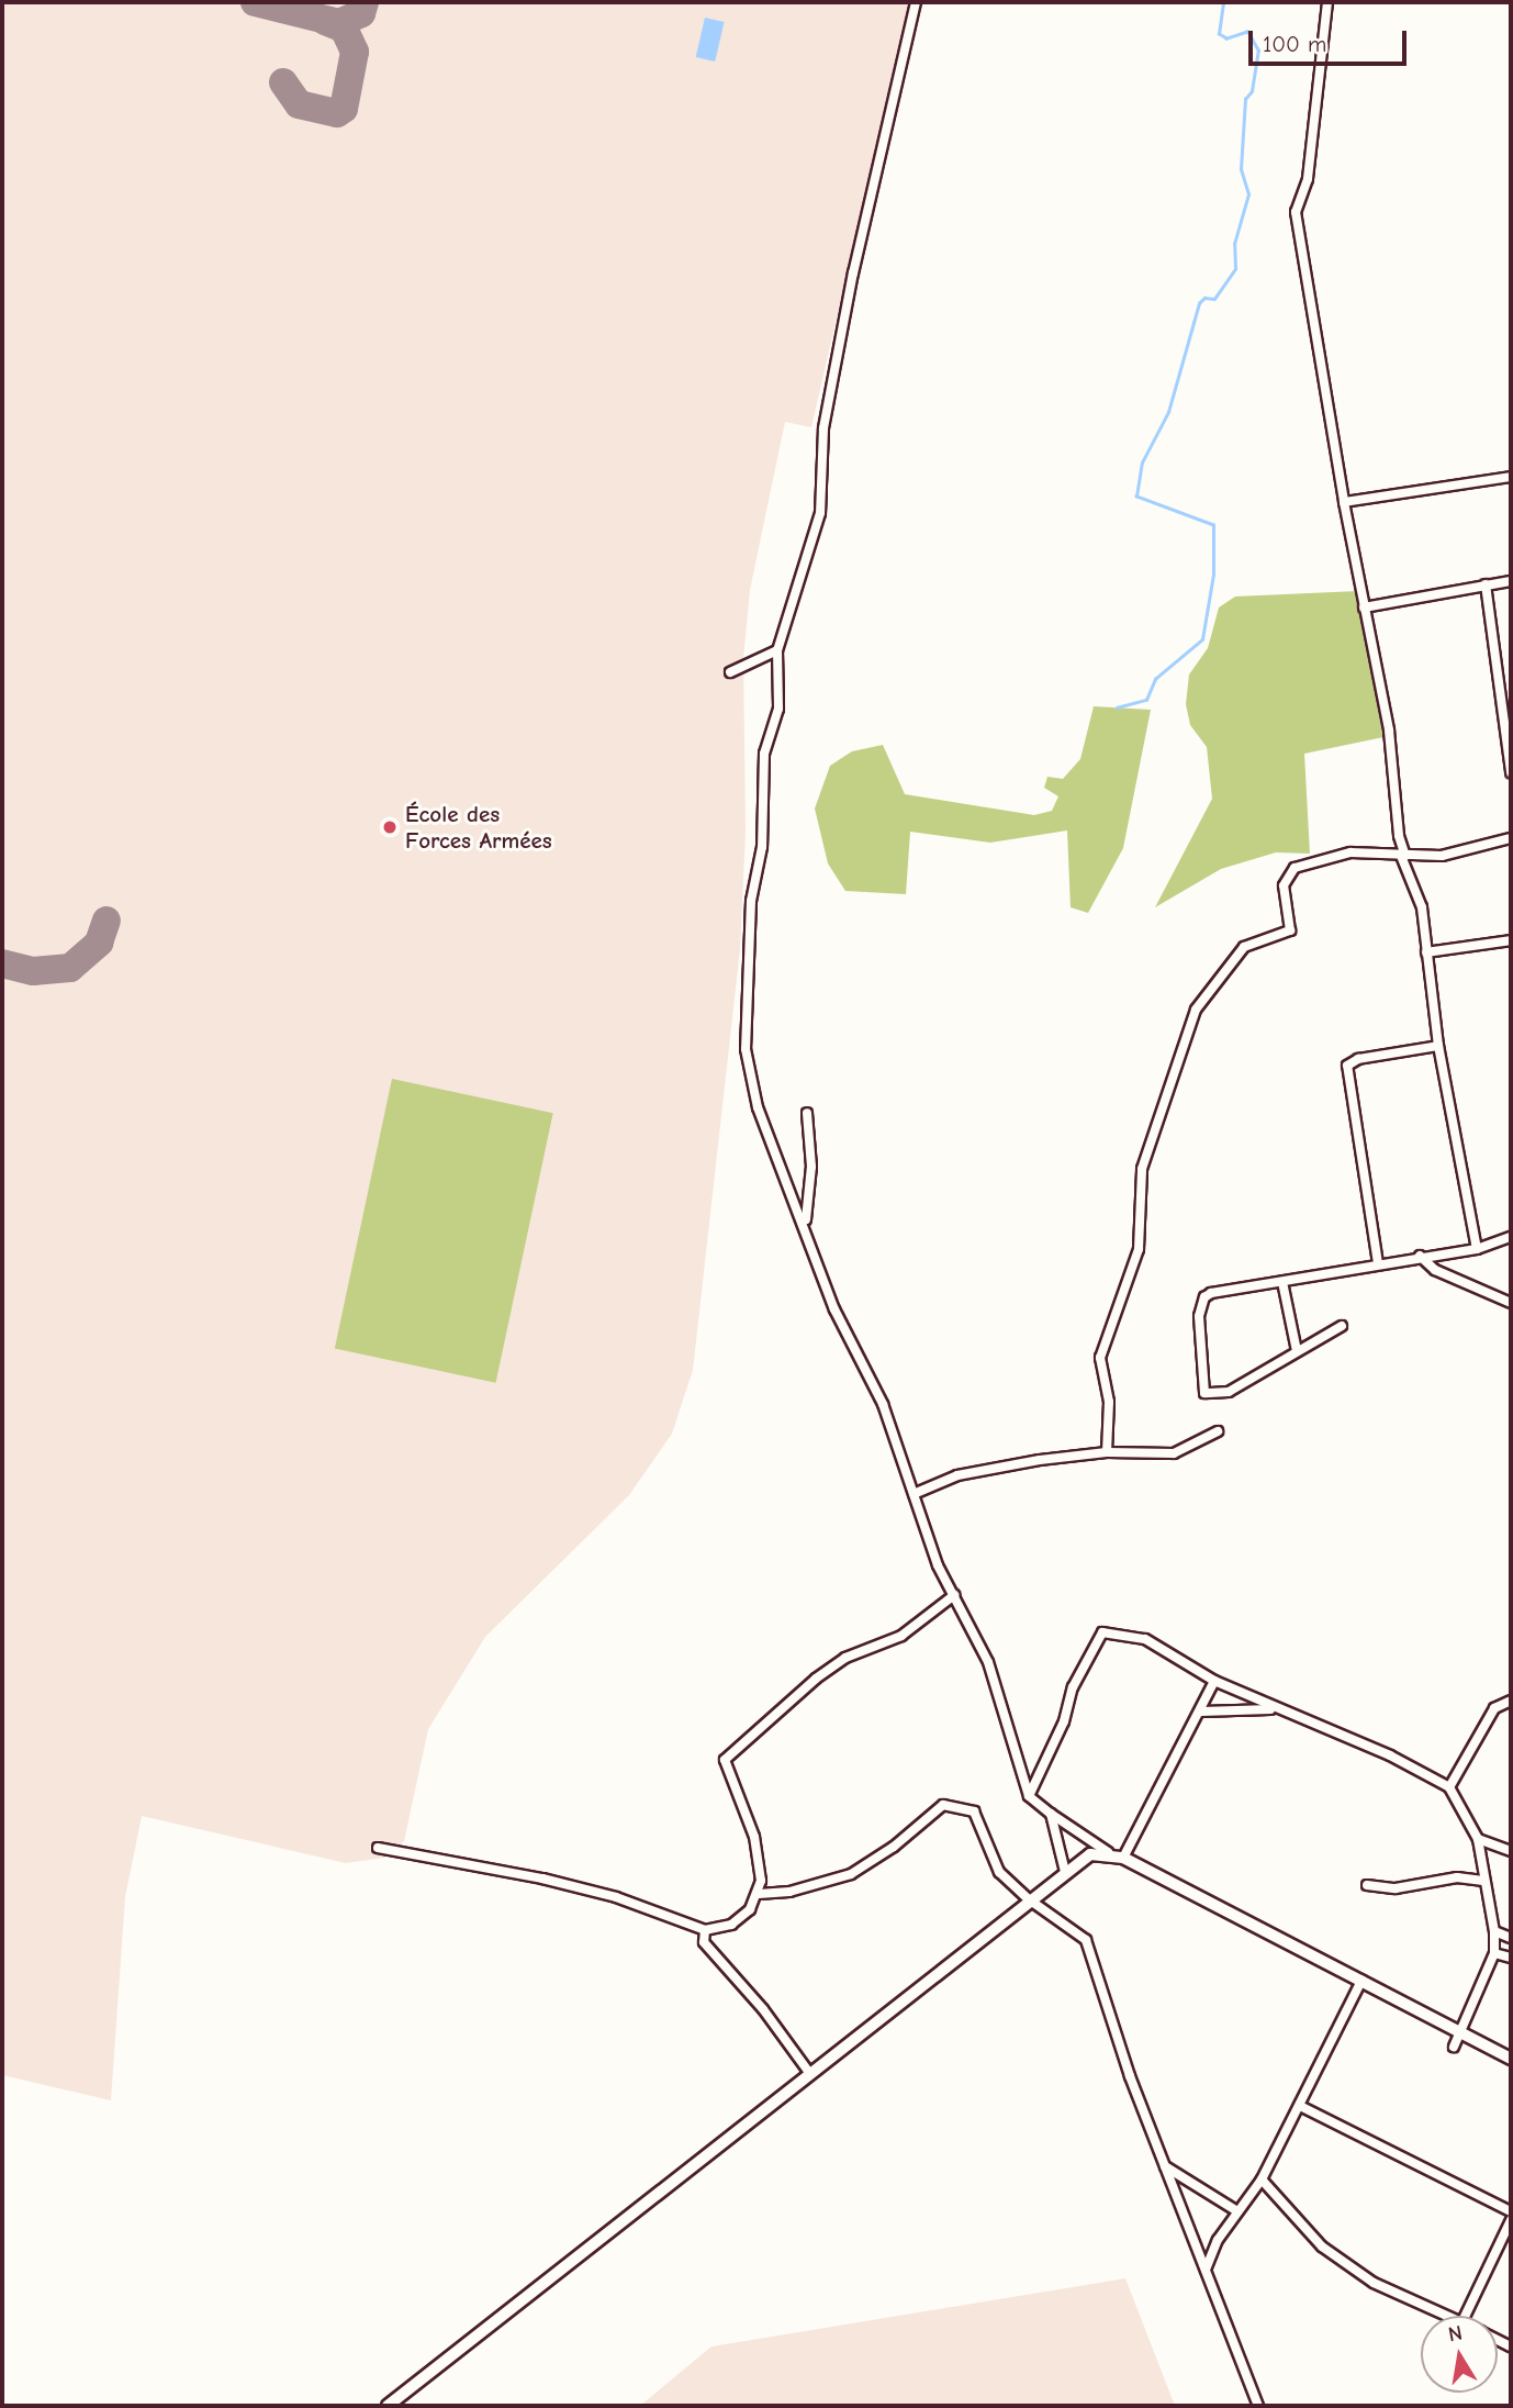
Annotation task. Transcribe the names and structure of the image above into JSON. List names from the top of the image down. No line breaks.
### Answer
{"places":["École des Forces Armées"],"scale_bar":"100 m","north":"top"}
